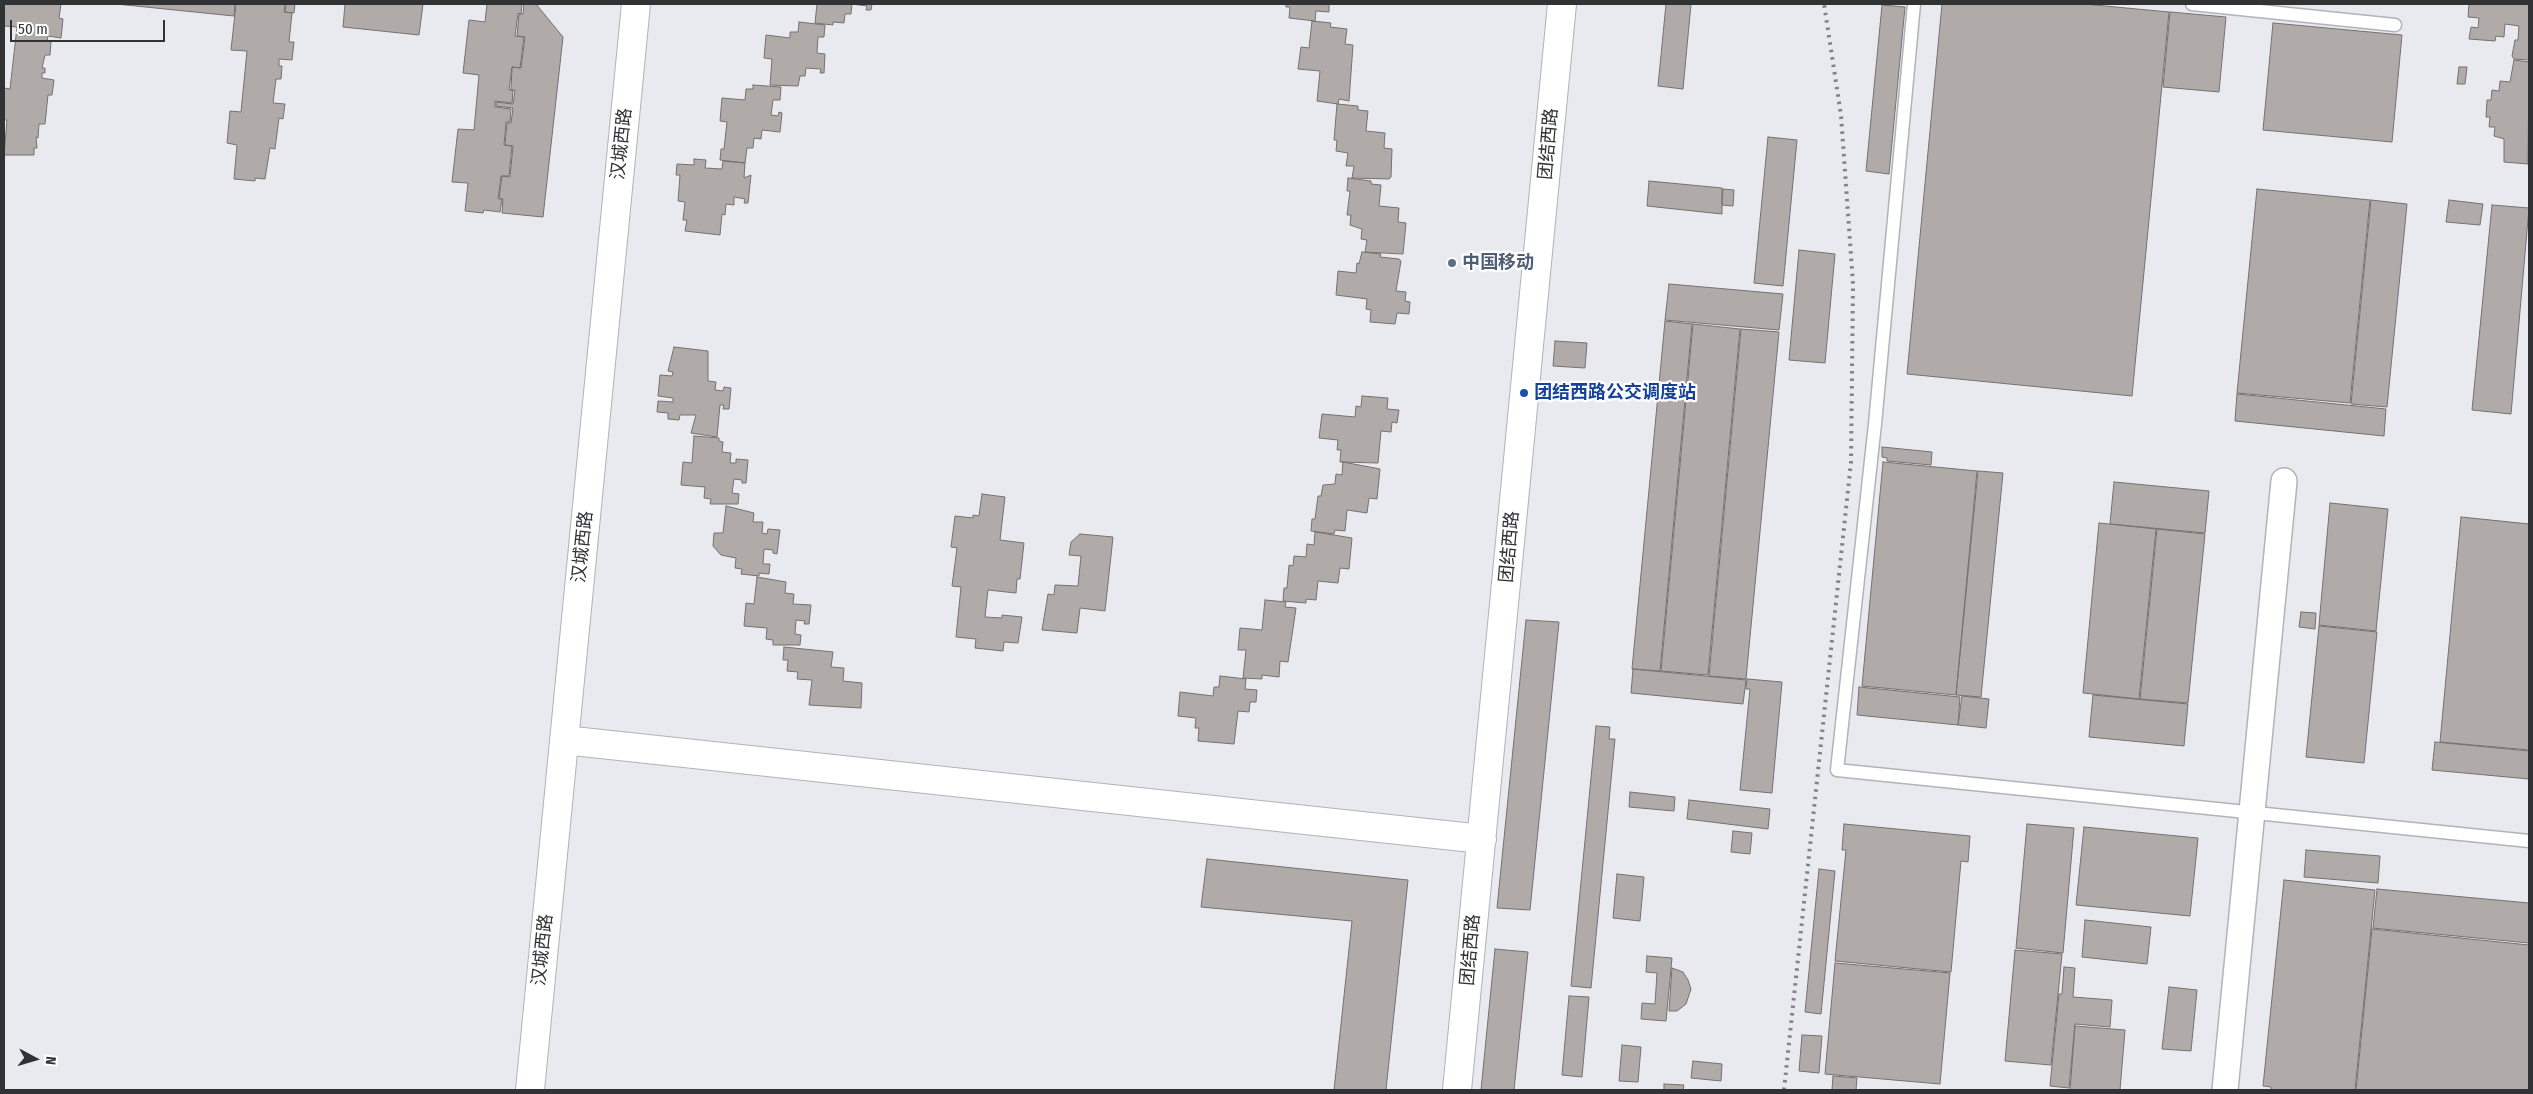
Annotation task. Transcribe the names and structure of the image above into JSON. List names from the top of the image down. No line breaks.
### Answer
{"streets":{"street":["汉城西路","团结西路"]},"places":["中国移动","团结西路公交调度站"],"scale_bar":"50 m","north":"right"}
